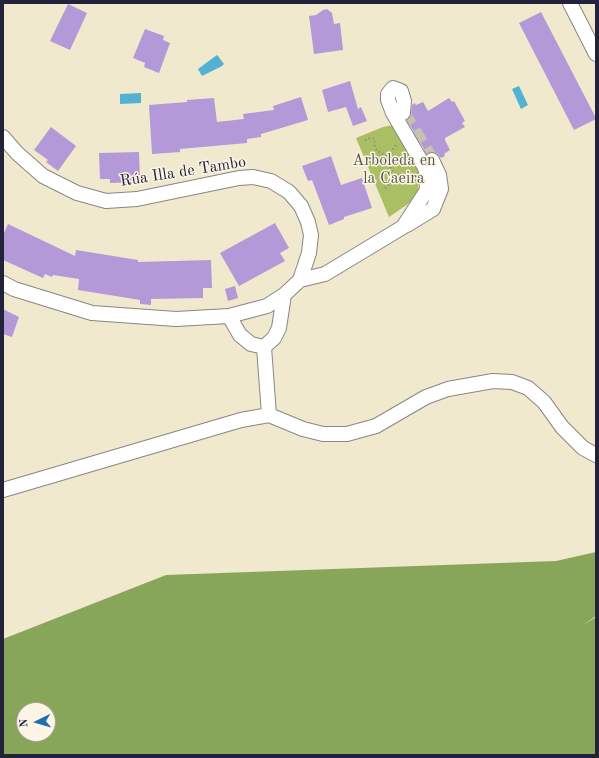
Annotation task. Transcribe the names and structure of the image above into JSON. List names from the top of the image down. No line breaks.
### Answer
{"streets":{"street":["Rúa Illa de Tambo"]},"parks":["Arboleda en la Caeira"],"north":"left"}
